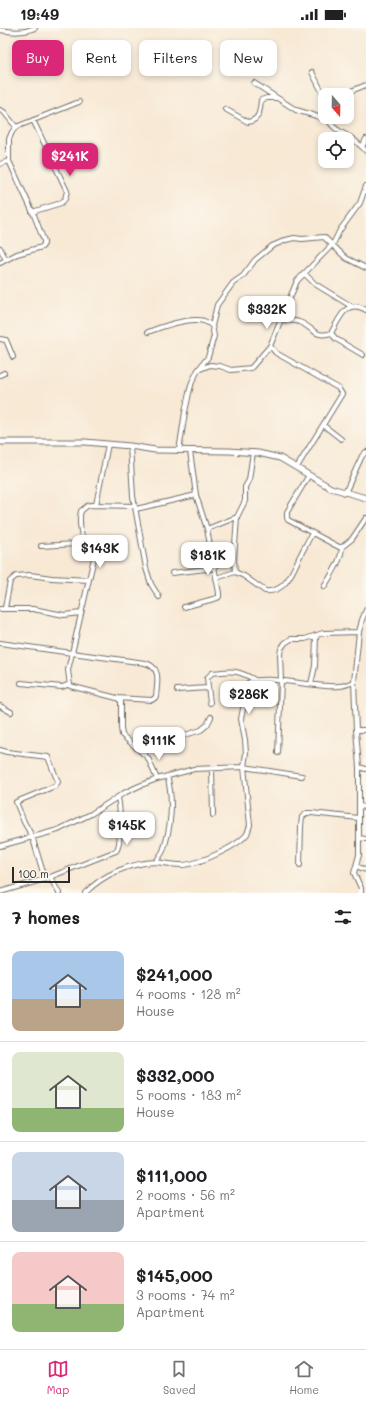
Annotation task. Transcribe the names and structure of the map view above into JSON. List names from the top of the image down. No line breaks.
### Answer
{"scale_bar":"100 m","north":"bottom","page":{"status":"19:49","chip":["Buy","Rent","Filters","New"],"price":["$241K","$332K","$143K","$181K","$286K","$111K","$145K"],"scale":"100 m","heading":"7 homes","list":[{"name":"$241,000","note":"4 rooms · 128 m² · House"},{"name":"$332,000","note":"5 rooms · 183 m² · House"},{"name":"$111,000","note":"2 rooms · 56 m² · Apartment"},{"name":"$145,000","note":"3 rooms · 74 m² · Apartment"}],"tabs":["Map","Saved","Home"]}}
